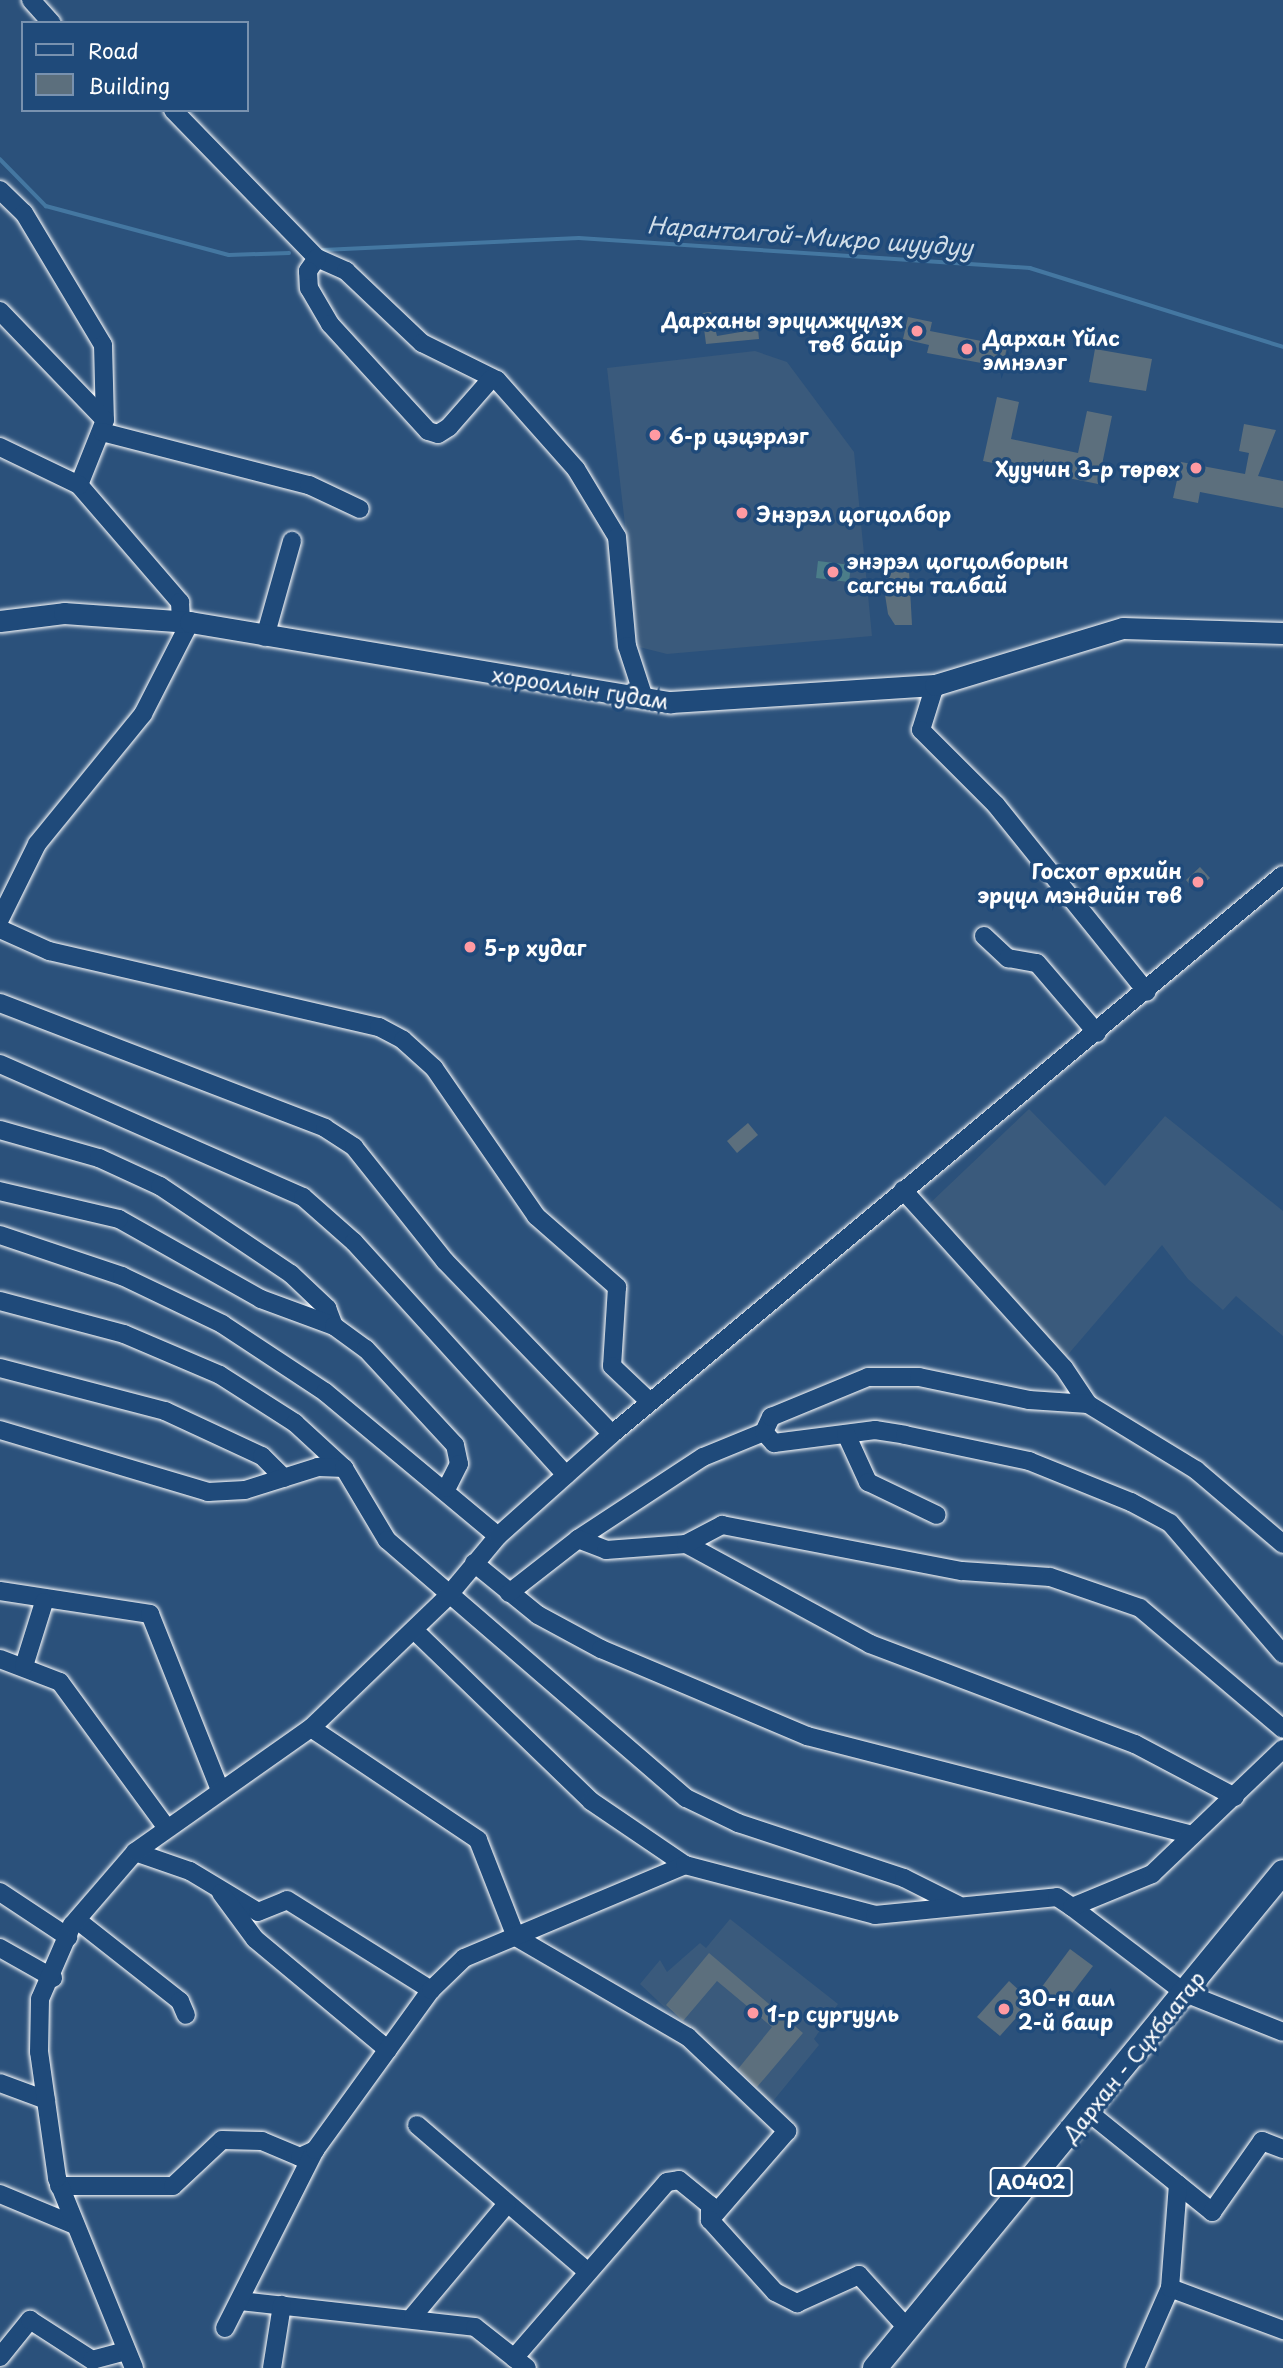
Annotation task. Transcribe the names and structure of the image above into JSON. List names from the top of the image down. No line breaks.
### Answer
{"streets":{"highway":["Дархан - Сүхбаатар","A0402"],"main road":["хорооллын гудам"]},"water":["Нарантолгой-Микро шуудуу"],"places":["Дарханы эрүүлжүүлэх төв байр","Дархан Үйлс эмнэлэг","6-р цэцэрлэг","Хуучин 3-р төрөх","Энэрэл цогцолбор","энэрэл цогцолборын сагсны талбай","Госхот өрхийн эрүүл мэндийн төв","5-р худаг","30-н аил 2-й баир","1-р сургууль"],"legend":["Road","Building"]}
